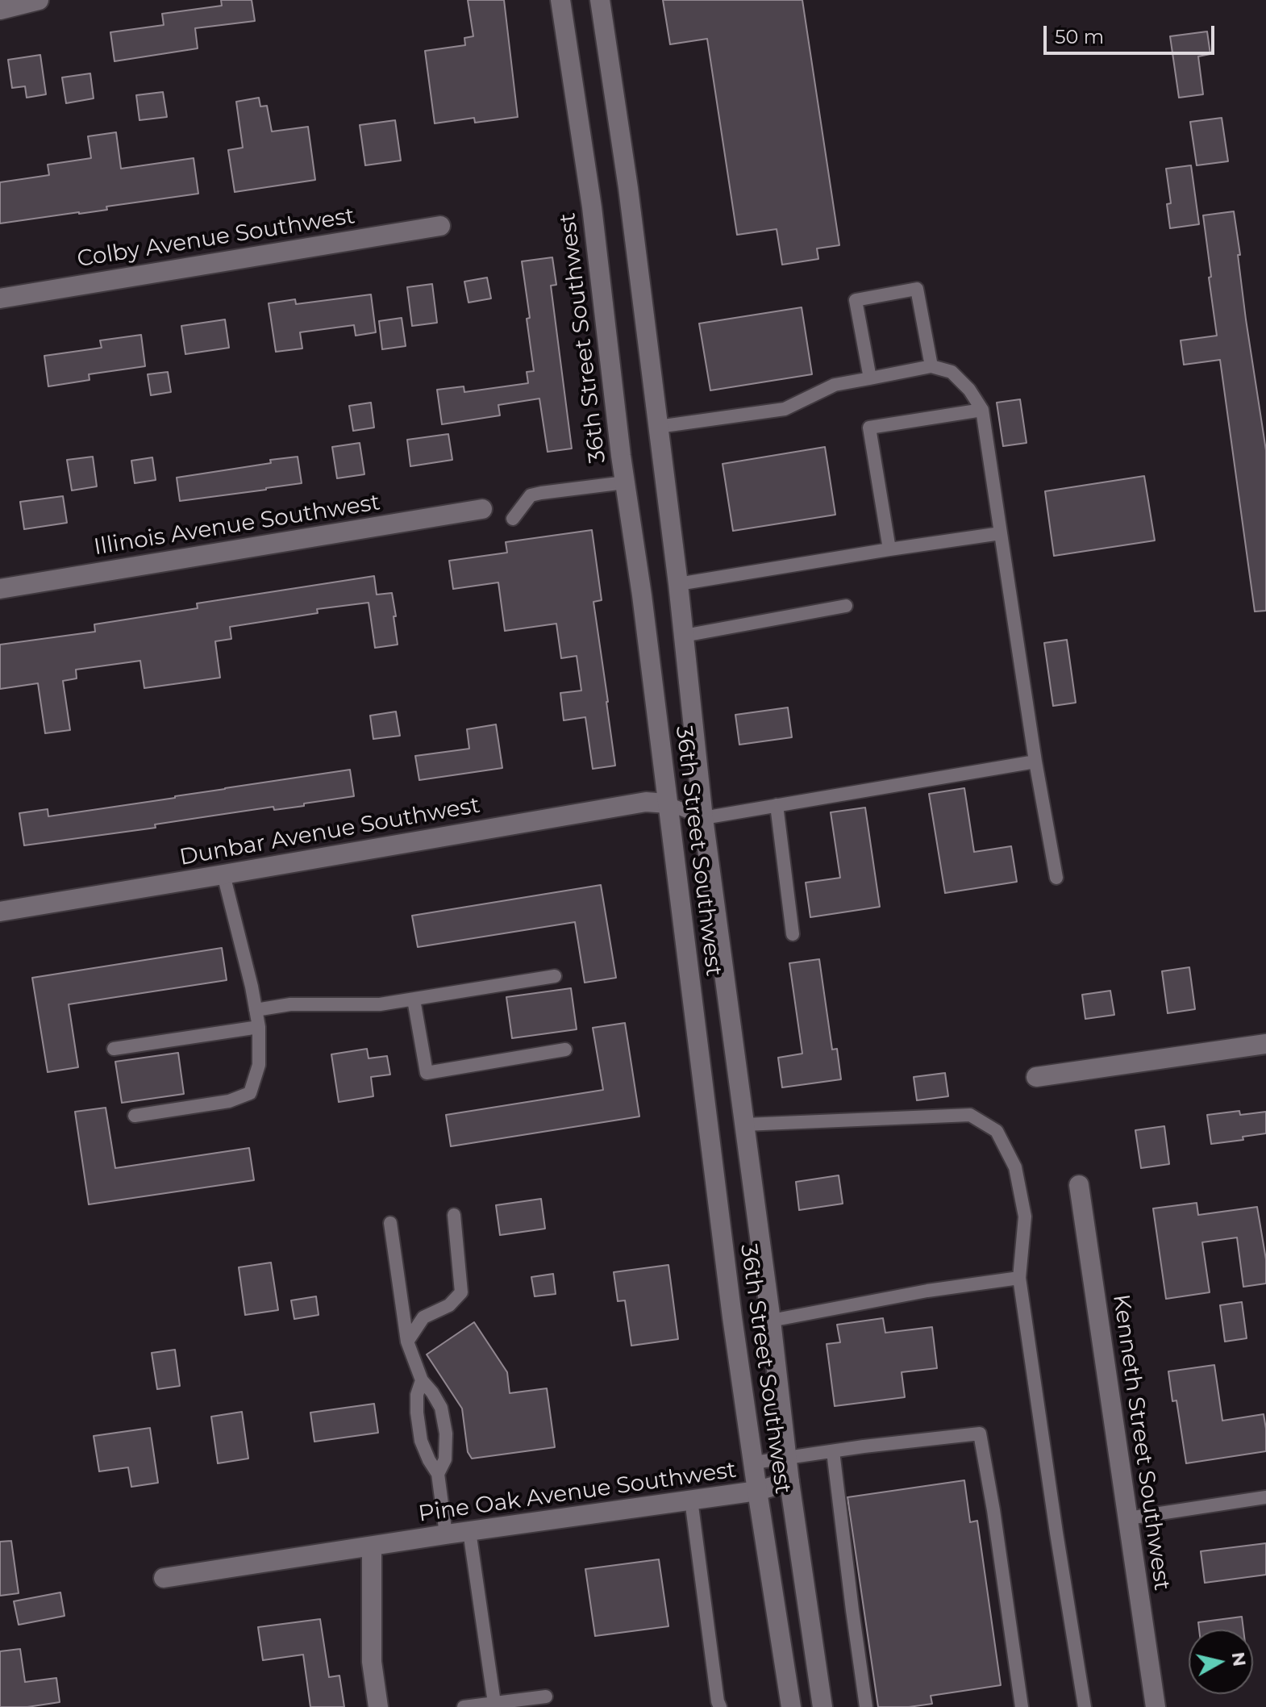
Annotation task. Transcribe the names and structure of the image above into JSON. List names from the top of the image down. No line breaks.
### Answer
{"streets":{"street":["Colby Avenue Southwest","36th Street Southwest","Illinois Avenue Southwest","Dunbar Avenue Southwest","Kenneth Street Southwest","Pine Oak Avenue Southwest"]},"crossings":[["36th Street Southwest","Dunbar Avenue Southwest"],["36th Street Southwest","Pine Oak Avenue Southwest"]],"scale_bar":"50 m","north":"right"}
